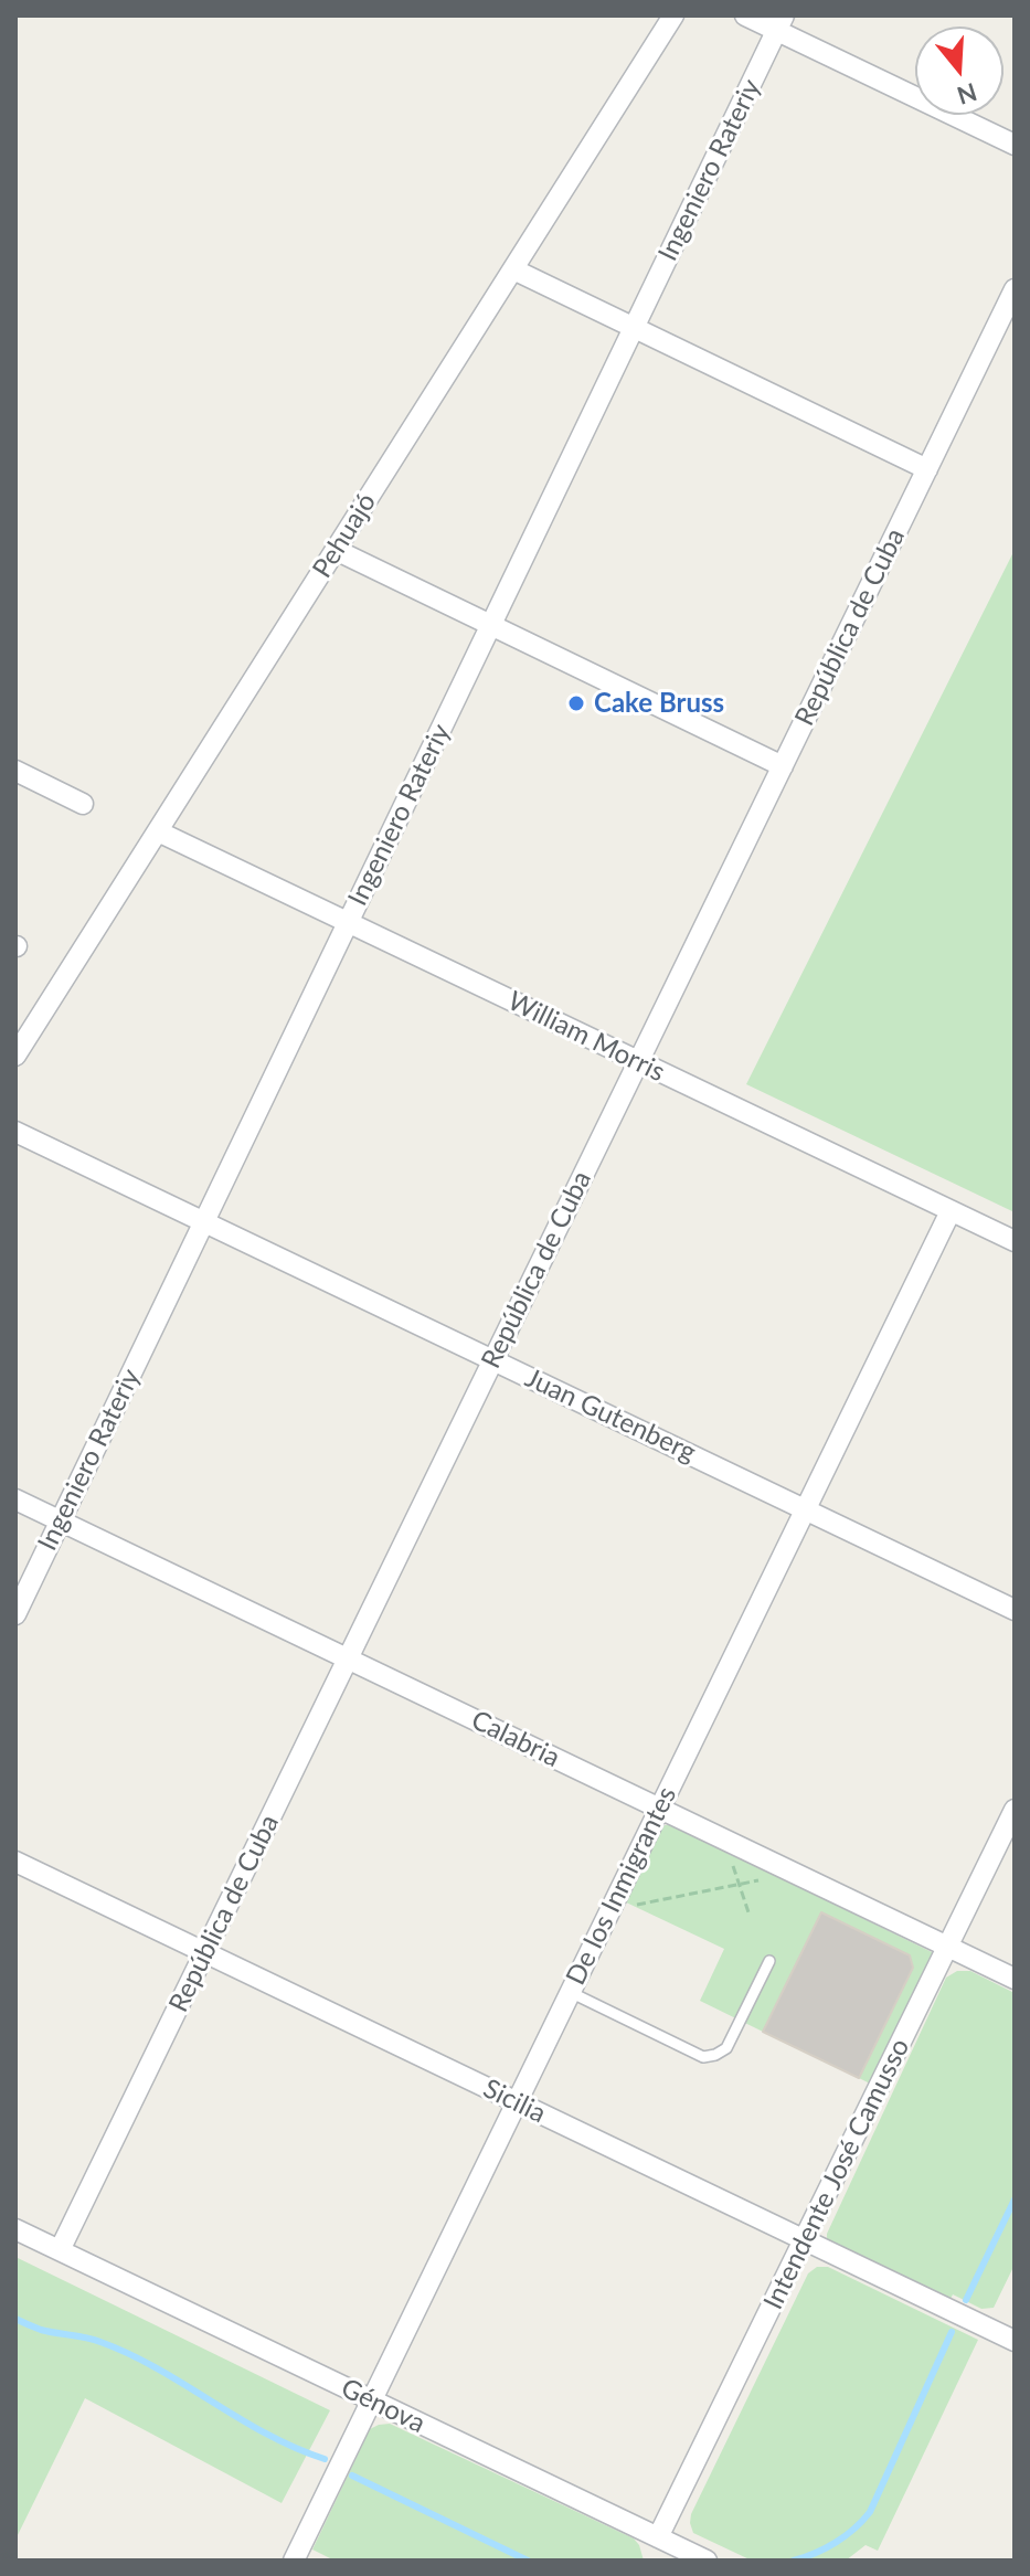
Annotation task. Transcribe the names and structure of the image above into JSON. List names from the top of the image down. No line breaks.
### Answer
{"streets":{"street":["Ingeniero Rateriy","Pehuajó","República de Cuba","William Morris","Juan Gutenberg","Calabria","De los Inmigrantes","Sicilia","Intendente José Camusso","Génova"]},"crossings":[["Ingeniero Rateriy","William Morris"],["Ingeniero Rateriy","Juan Gutenberg"],["Ingeniero Rateriy","Calabria"],["Pehuajó","William Morris"],["República de Cuba","William Morris"],["República de Cuba","Juan Gutenberg"],["República de Cuba","Calabria"],["República de Cuba","Sicilia"],["República de Cuba","Génova"],["William Morris","De los Inmigrantes"],["Juan Gutenberg","De los Inmigrantes"],["Calabria","De los Inmigrantes"],["Calabria","Intendente José Camusso"],["De los Inmigrantes","Sicilia"],["De los Inmigrantes","Génova"],["Sicilia","Intendente José Camusso"],["Intendente José Camusso","Génova"]],"places":["Cake Bruss"],"north":"bottom"}
